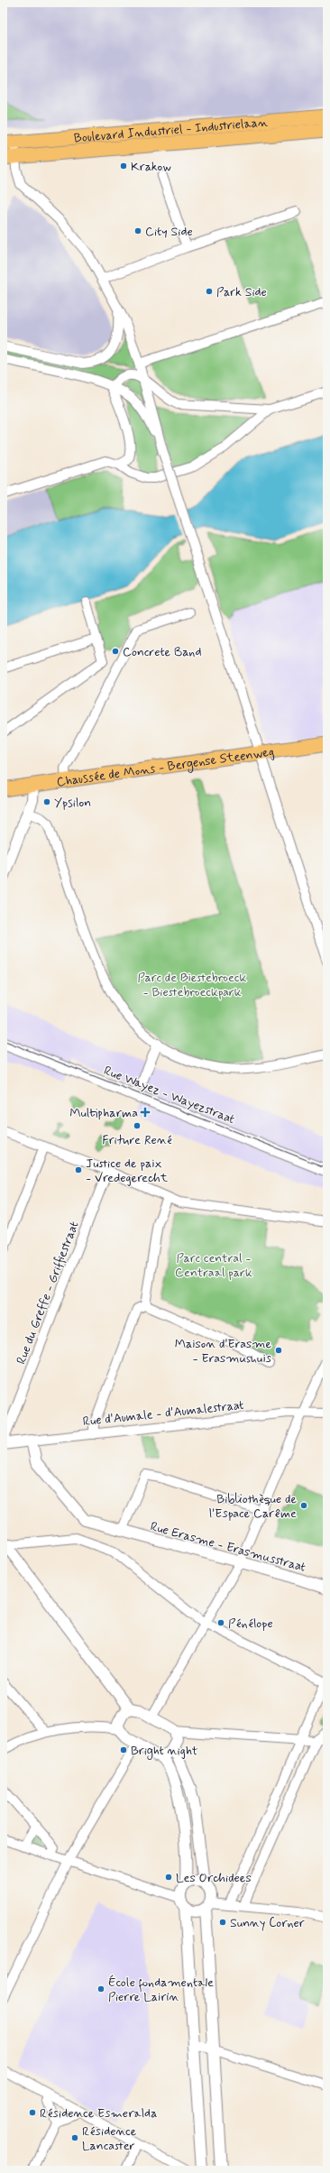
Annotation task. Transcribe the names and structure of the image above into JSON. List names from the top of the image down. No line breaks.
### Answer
{"streets":{"main road":["Boulevard Industriel - Industrielaan","Chaussée de Mons - Bergense Steenweg"],"street":["Rue Wayez - Wayezstraat","Rue du Greffe - Griffiestraat","Rue d'Aumale - d'Aumalestraat","Rue Erasme - Erasmusstraat"]},"crossings":[["Rue du Greffe - Griffiestraat","Rue d'Aumale - d'Aumalestraat"],["Rue d'Aumale - d'Aumalestraat","Rue Erasme - Erasmusstraat"]],"parks":["Parc de Biestebroeck - Biestebroeckpark","Parc central - Centraal park"],"places":{"other":["Krakow","City Side","Park Side","Concrete Band","Ypsilon","Friture René","Justice de paix - Vredegerecht","Maison d'Erasme - Erasmushuis","Bibliothèque de l'Espace Carême","Pénélope","Bright night","Les Orchidees","Sunny Corner","École fondamentale Pierre Lairin","Résidence Esmeralda","Résidence Lancaster"],"health":["Multipharma"]}}
